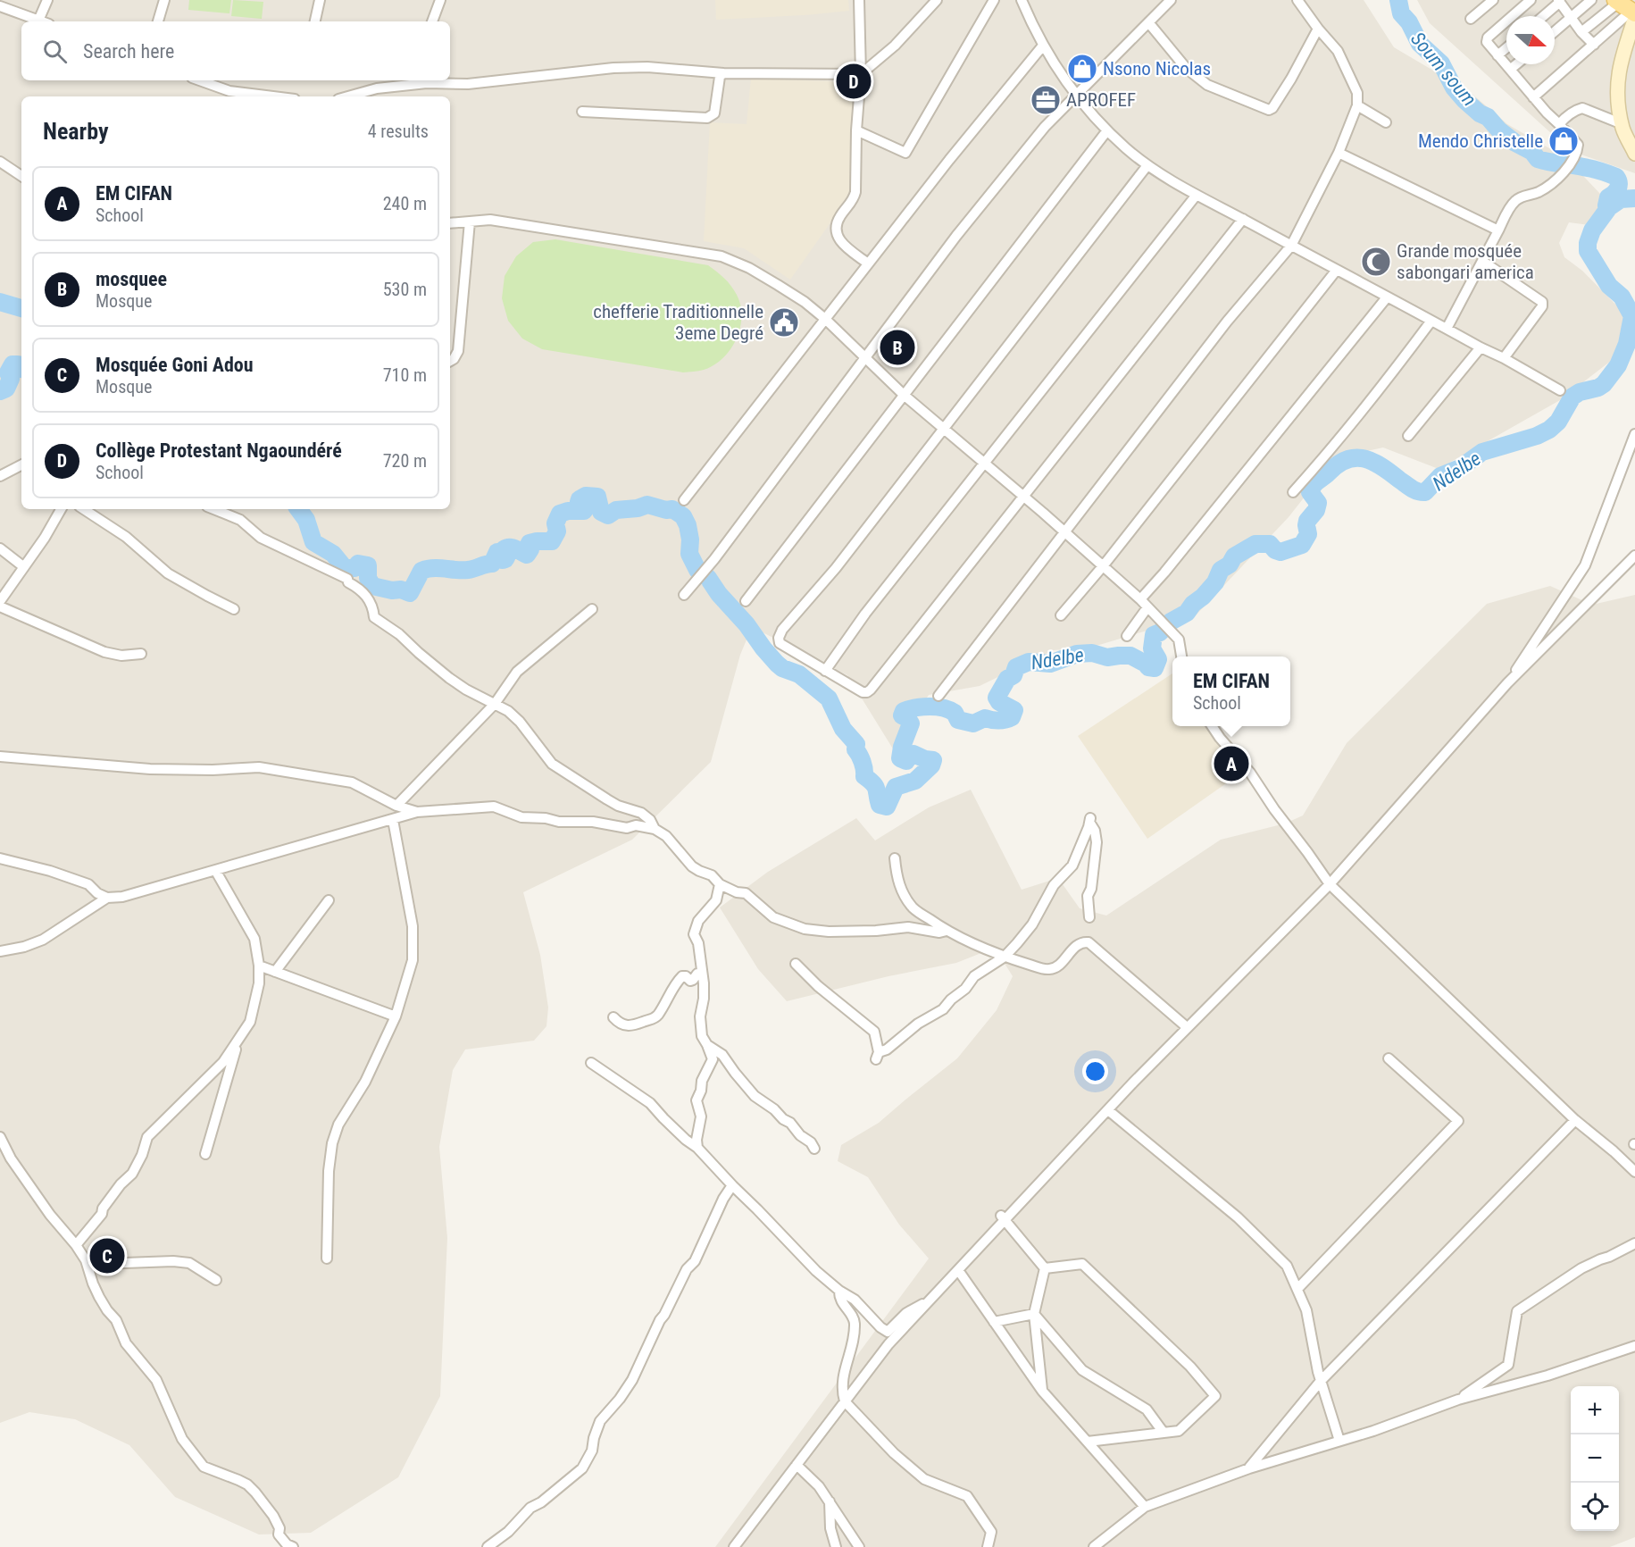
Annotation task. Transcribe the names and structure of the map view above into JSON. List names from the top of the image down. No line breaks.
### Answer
{"water":["Soum soum","Ndelbe"],"places":{"shop":["Nsono Nicolas","Mendo Christelle"],"office":["APROFEF"],"mosque":["Grande mosquée sabongari america"],"public building":["chefferie Traditionnelle 3eme Degré"]},"north":"right","page":{"search":"Search here","pins":["D","B","A","C"],"heading":["Nearby","4 results"],"list":[{"mark":"A","name":"EM CIFAN","note":"School","value":"240 m"},{"mark":"B","name":"mosquee","note":"Mosque","value":"530 m"},{"mark":"C","name":"Mosquée Goni Adou","note":"Mosque","value":"710 m"},{"mark":"D","name":"Collège Protestant Ngaoundéré","note":"School","value":"720 m"}],"popup":["EM CIFAN","School"],"map_buttons":["+","−"]}}
